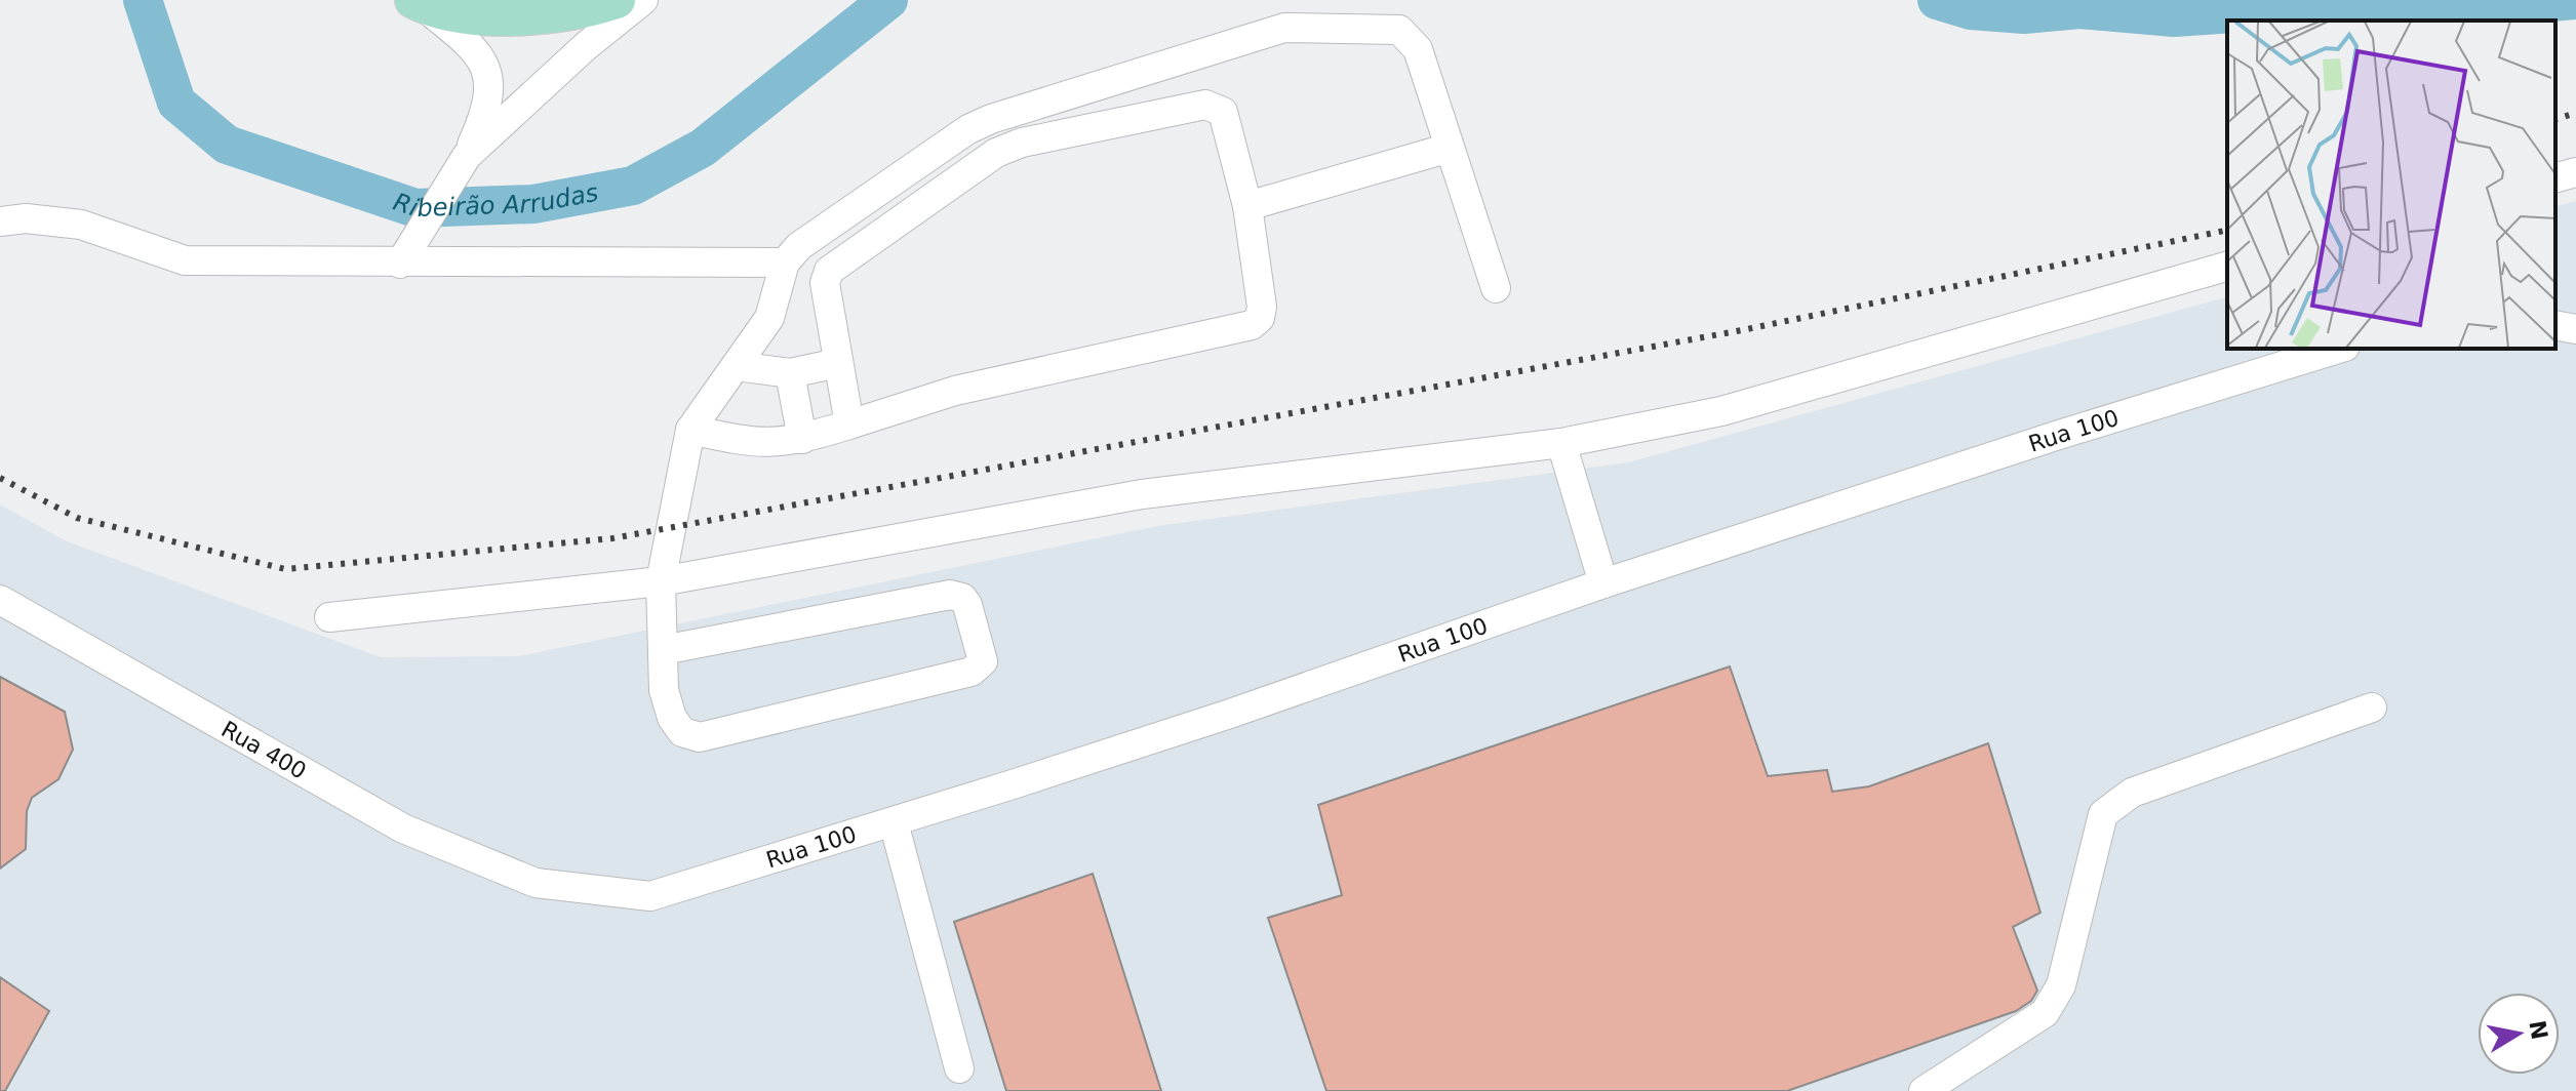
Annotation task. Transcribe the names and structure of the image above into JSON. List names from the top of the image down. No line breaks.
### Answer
{"streets":{"lane":["Rua 100","Rua 400"]},"crossings":[["Rua 100","Rua 400"]],"water":["Ribeirão Arrudas"],"north":"right"}
